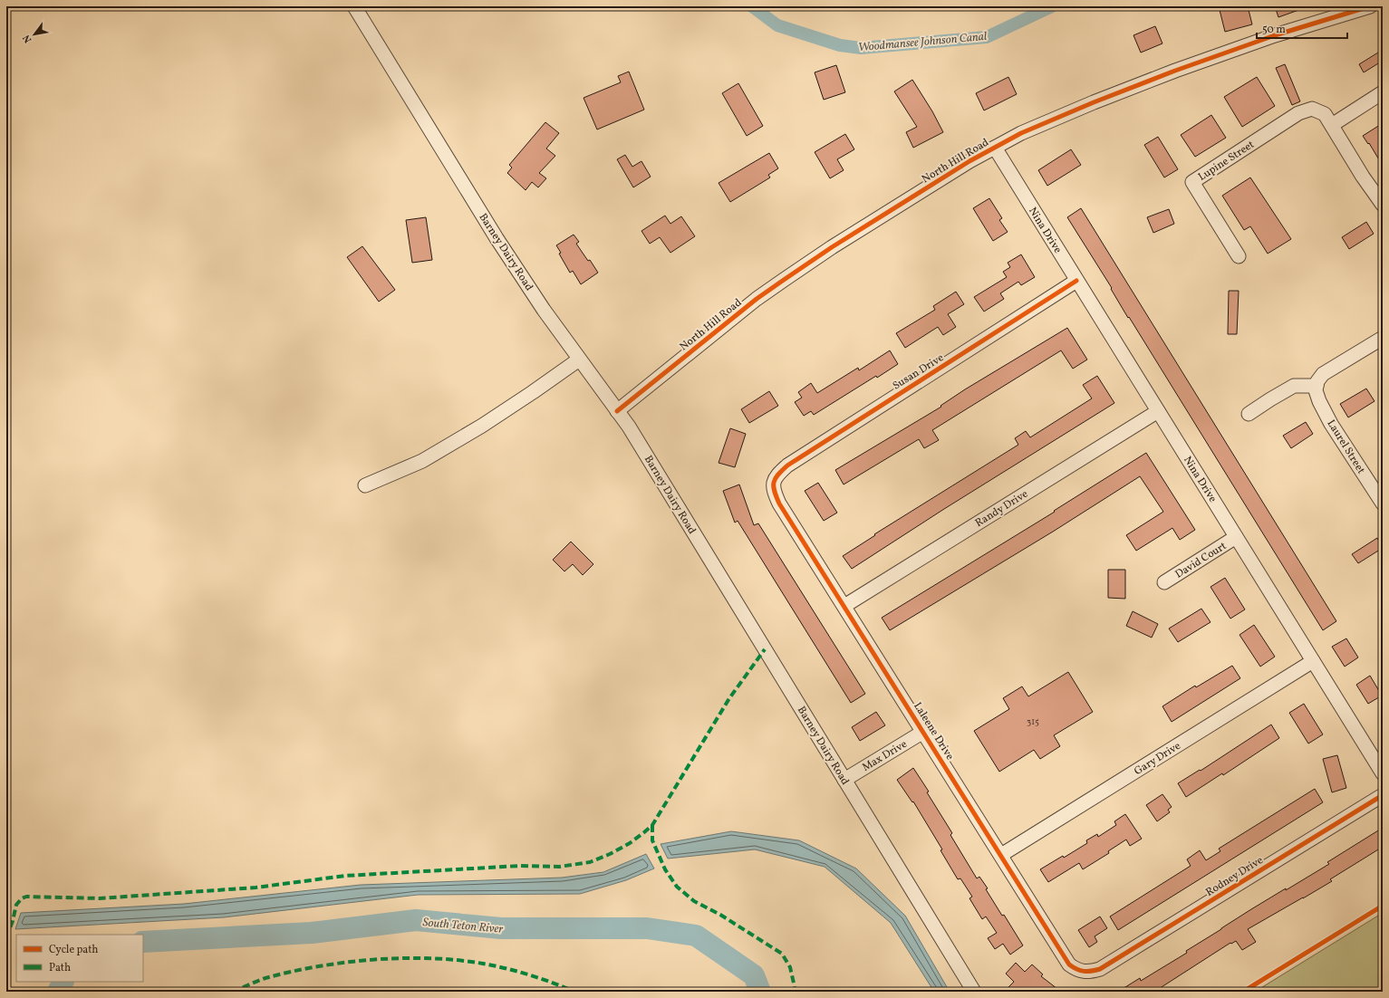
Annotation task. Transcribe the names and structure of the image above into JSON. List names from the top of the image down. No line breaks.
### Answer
{"streets":{"street":["North Hill Road","Lupine Street","Nina Drive","Barney Dairy Road","Susan Drive","Laurel Street","Randy Drive","David Court","Laleene Drive","Max Drive","Gary Drive","Rodney Drive"]},"crossings":[["North Hill Road","Nina Drive"],["North Hill Road","Barney Dairy Road"],["Nina Drive","Susan Drive"],["Nina Drive","Randy Drive"],["Nina Drive","David Court"],["Nina Drive","Gary Drive"],["Barney Dairy Road","Max Drive"],["Susan Drive","Laleene Drive"],["Randy Drive","Laleene Drive"],["Laleene Drive","Max Drive"],["Laleene Drive","Gary Drive"],["Laleene Drive","Rodney Drive"]],"water":["Woodmansee Johnson Canal","South Teton River"],"house_numbers":["315"],"legend":["Cycle path","Path"],"scale_bar":"50 m","north":"bottom left"}
